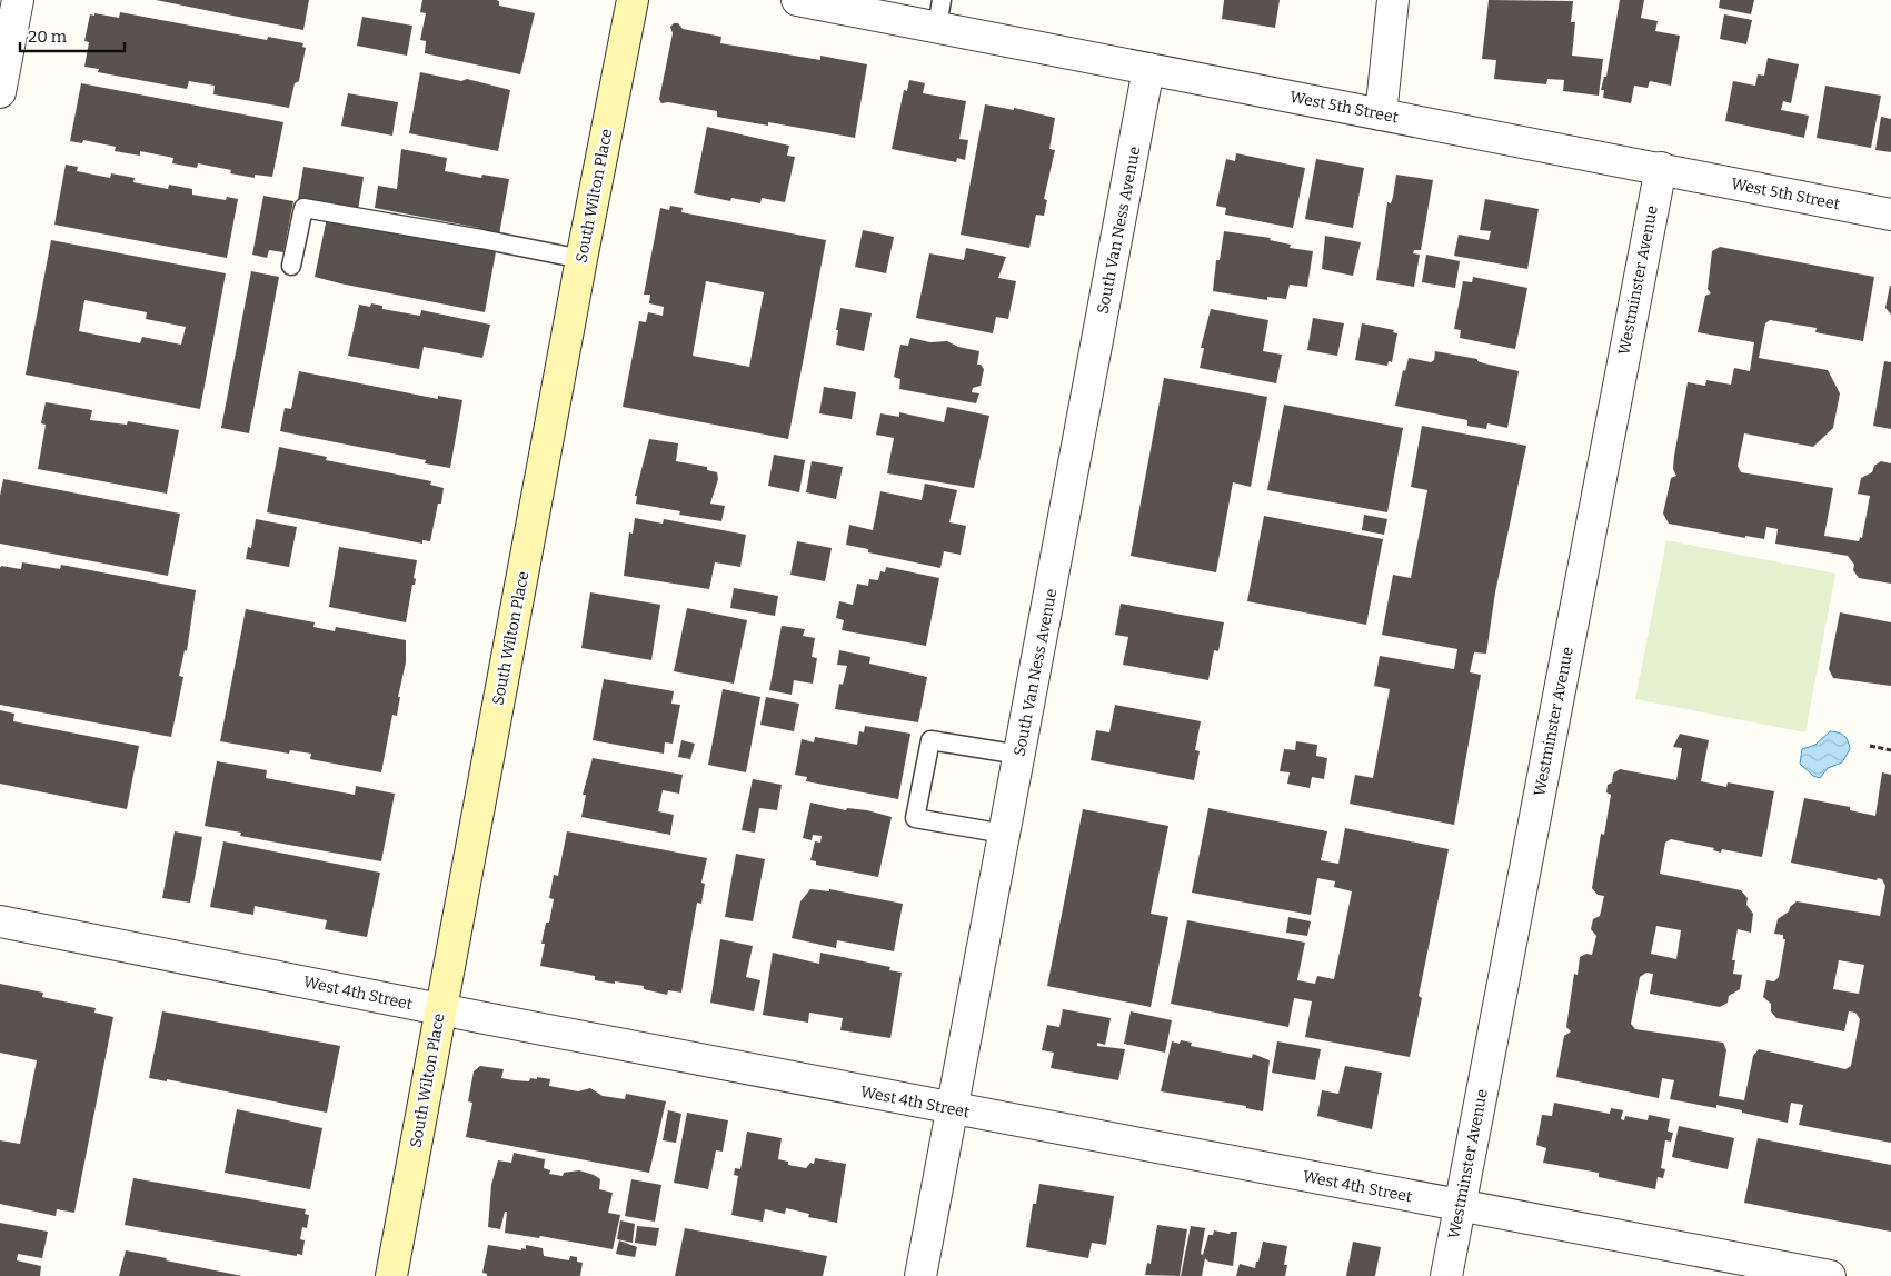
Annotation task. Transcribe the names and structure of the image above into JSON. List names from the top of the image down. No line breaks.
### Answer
{"streets":{"main road":["South Wilton Place"],"street":["West 5th Street","South Van Ness Avenue","Westminster Avenue","West 4th Street"]},"crossings":[["West 5th Street","South Van Ness Avenue"],["West 5th Street","Westminster Avenue"],["South Wilton Place","West 4th Street"],["South Van Ness Avenue","West 4th Street"],["Westminster Avenue","West 4th Street"]],"scale_bar":"20 m"}
